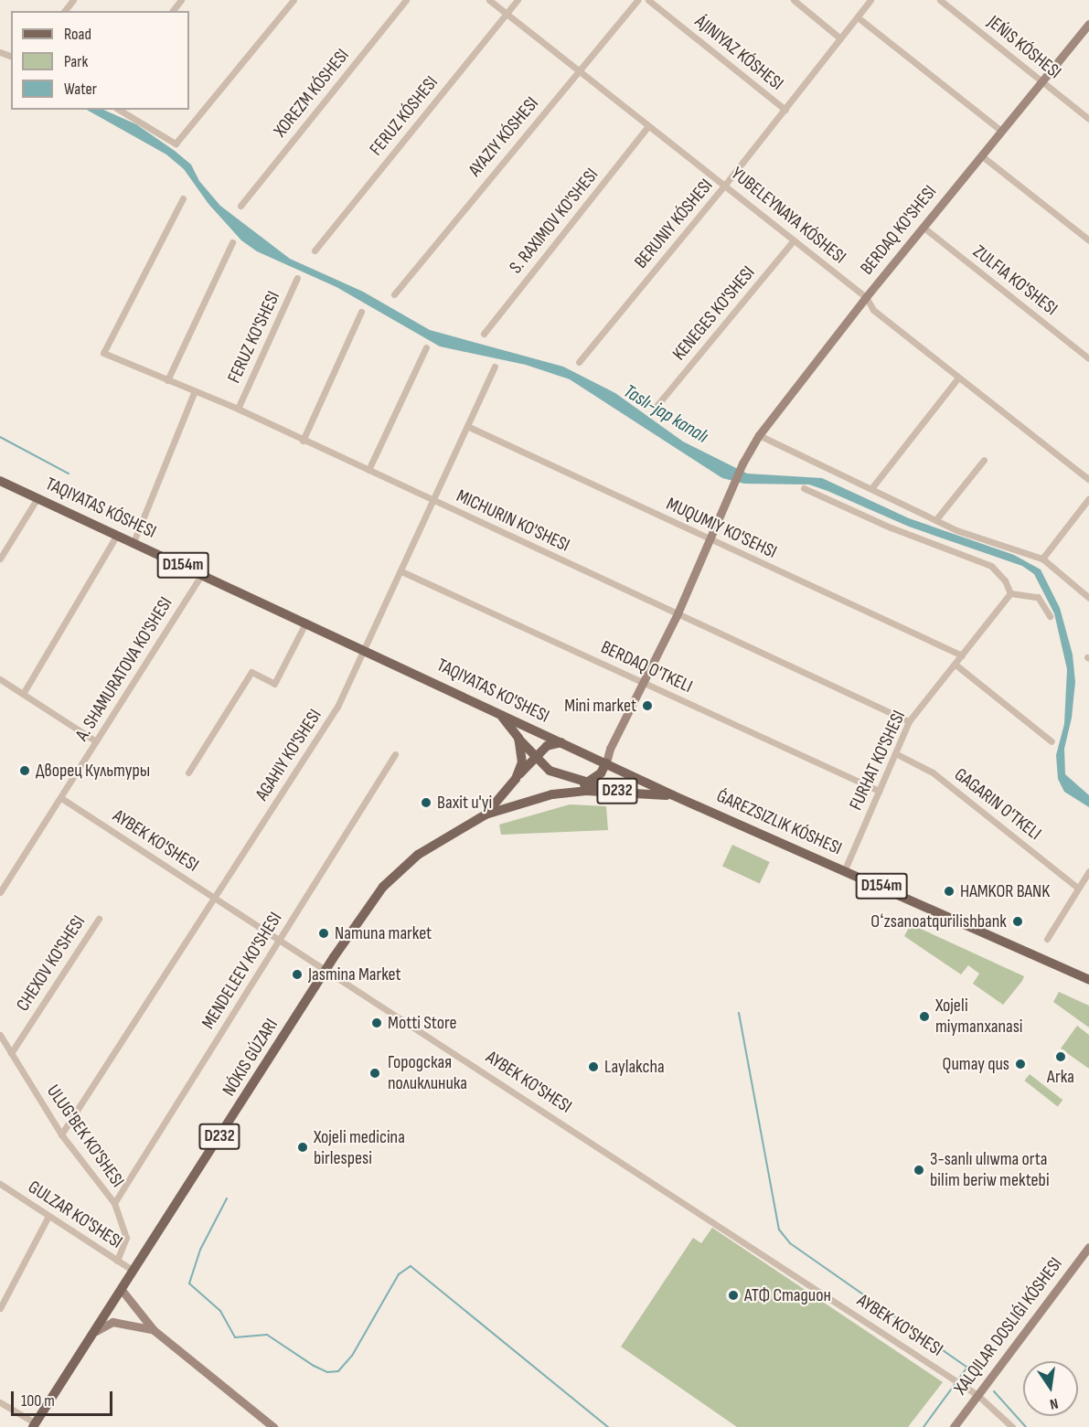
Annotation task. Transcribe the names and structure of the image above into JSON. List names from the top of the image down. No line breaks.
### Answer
{"streets":{"main road":["D154m","TAQIYATAS KO'SHESI","D232","ǴAREZSIZLIK KÓSHESI"],"street":["JEŃIS KÓSHESI","ÁJINIYAZ KÓSHESI","XOREZM KÓSHESI","FERUZ KÓSHESI","AYAZIY KÓSHESI","YUBELEYNAYA KÓSHESI","S. RAXIMOV KO'SHESI","BERUNIY KÓSHESI","BERDAQ KO'SHESI","ZULFIA KO'SHESI","KENEGES KO'SHESI","FERUZ KO'SHESI","MICHURIN KO'SHESI","MUQUMIY KO'SEHSI","BERDAQ O'TKELI","A. SHAMURATOVA KO'SHESI","AGAHIY KO'SHESI","FURHAT KO'SHESI","GAGARIN O'TKELI","AYBEK KO'SHESI","CHEXOV KO'SHESI","MENDELEEV KO'SHESI","ULUG'BEK KO'SHESI","GULZAR KO'SHESI"]},"crossings":[["JEŃIS KÓSHESI","BERDAQ KO'SHESI"],["ÁJINIYAZ KÓSHESI","BERUNIY KÓSHESI"],["FERUZ KÓSHESI","YUBELEYNAYA KÓSHESI"],["AYAZIY KÓSHESI","YUBELEYNAYA KÓSHESI"],["YUBELEYNAYA KÓSHESI","S. RAXIMOV KO'SHESI"],["YUBELEYNAYA KÓSHESI","BERUNIY KÓSHESI"],["YUBELEYNAYA KÓSHESI","BERDAQ KO'SHESI"],["YUBELEYNAYA KÓSHESI","KENEGES KO'SHESI"],["BERDAQ KO'SHESI","ZULFIA KO'SHESI"],["BERDAQ KO'SHESI","MICHURIN KO'SHESI"],["BERDAQ KO'SHESI","MUQUMIY KO'SEHSI"],["BERDAQ KO'SHESI","BERDAQ O'TKELI"],["BERDAQ KO'SHESI","TAQIYATAS KO'SHESI"],["BERDAQ KO'SHESI","D232"],["BERDAQ KO'SHESI","ǴAREZSIZLIK KÓSHESI"],["FERUZ KO'SHESI","MICHURIN KO'SHESI"],["MICHURIN KO'SHESI","AGAHIY KO'SHESI"],["MICHURIN KO'SHESI","FURHAT KO'SHESI"],["MUQUMIY KO'SEHSI","AGAHIY KO'SHESI"],["MUQUMIY KO'SEHSI","FURHAT KO'SHESI"],["D154m","A. SHAMURATOVA KO'SHESI"],["D154m","TAQIYATAS KO'SHESI"],["D154m","AGAHIY KO'SHESI"],["BERDAQ O'TKELI","AGAHIY KO'SHESI"],["BERDAQ O'TKELI","FURHAT KO'SHESI"],["A. SHAMURATOVA KO'SHESI","AYBEK KO'SHESI"],["TAQIYATAS KO'SHESI","AGAHIY KO'SHESI"],["TAQIYATAS KO'SHESI","D232"],["TAQIYATAS KO'SHESI","ǴAREZSIZLIK KÓSHESI"],["AGAHIY KO'SHESI","AYBEK KO'SHESI"],["AGAHIY KO'SHESI","ULUG'BEK KO'SHESI"],["FURHAT KO'SHESI","GAGARIN O'TKELI"],["FURHAT KO'SHESI","ǴAREZSIZLIK KÓSHESI"],["D232","ǴAREZSIZLIK KÓSHESI"],["D232","AYBEK KO'SHESI"],["D232","GULZAR KO'SHESI"],["AYBEK KO'SHESI","MENDELEEV KO'SHESI"],["CHEXOV KO'SHESI","ULUG'BEK KO'SHESI"],["MENDELEEV KO'SHESI","ULUG'BEK KO'SHESI"],["ULUG'BEK KO'SHESI","GULZAR KO'SHESI"]],"water":["Taslı-jap kanalı"],"places":["Mini market","Дворец Культуры","Baxit u'yi","HAMKOR BANK","Oʻzsanoatqurilishbank","Namuna market","Jasmina Market","Xojeli miymanxanasi","Motti Store","Arka","Qumay qus","Laylakcha","Городская поликлиника","Xojeli medicina birlespesi","3-sanlı ulıwma orta bilim beriw mektebi","АТФ Стадион"],"legend":["Road","Park","Water"],"scale_bar":"100 m","north":"bottom"}
